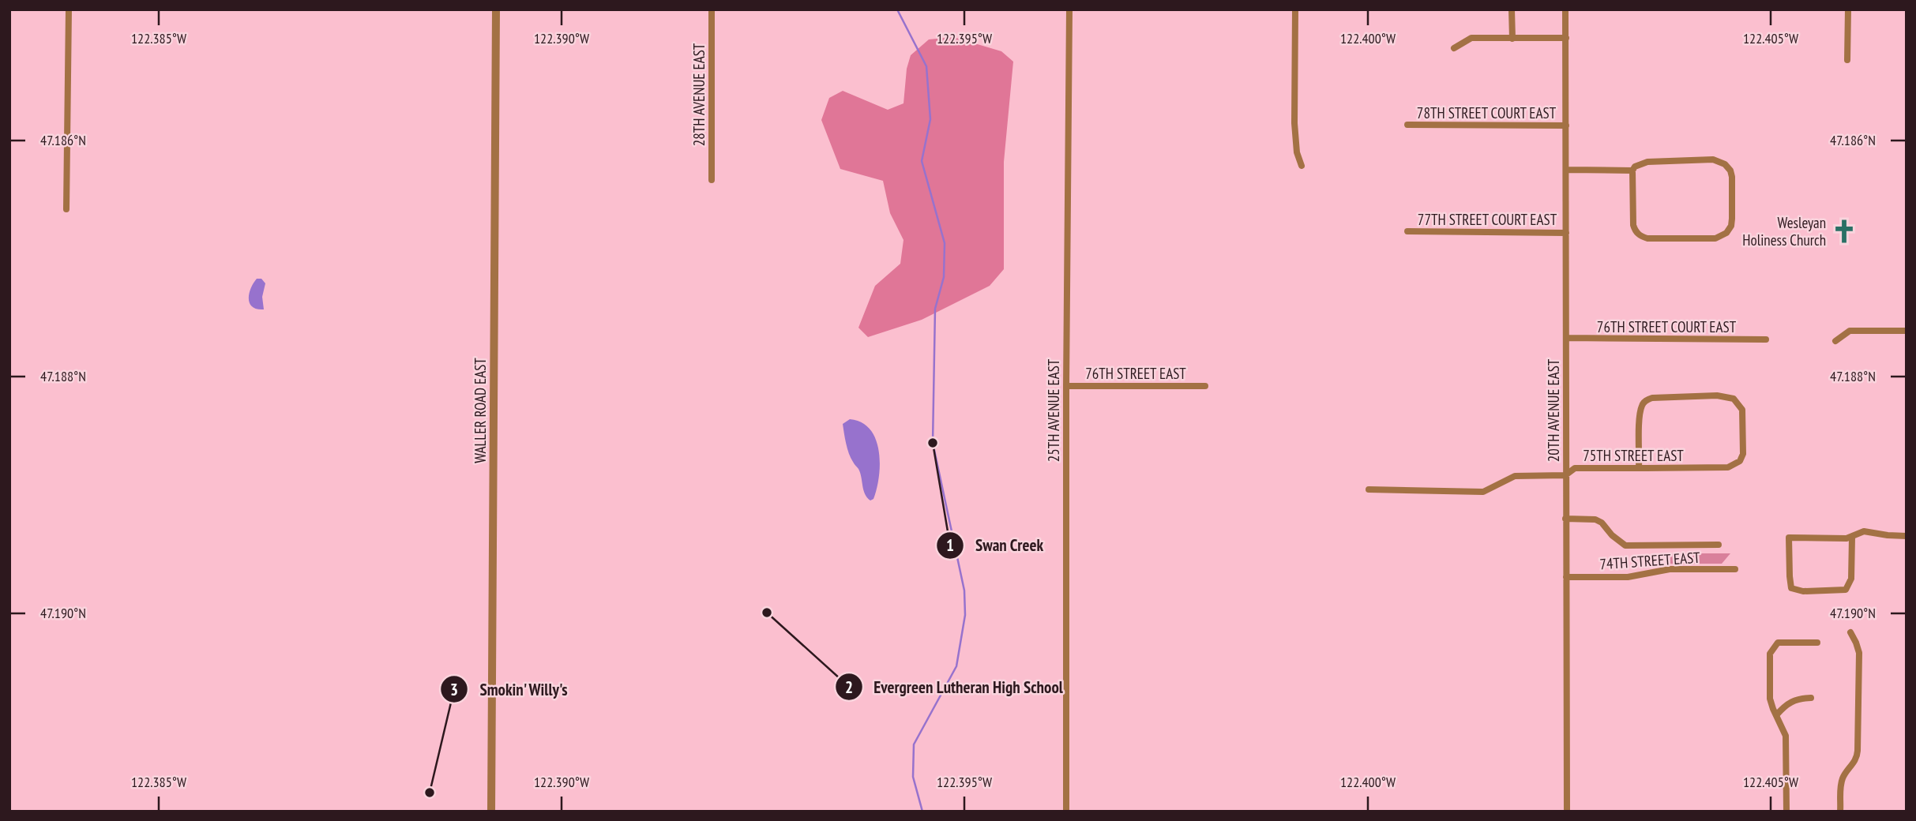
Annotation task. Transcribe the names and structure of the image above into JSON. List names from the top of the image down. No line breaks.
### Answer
{"streets":{"street":["28TH AVENUE EAST","78TH STREET COURT EAST","77TH STREET COURT EAST","76TH STREET COURT EAST","76TH STREET EAST","WALLER ROAD EAST","25TH AVENUE EAST","20TH AVENUE EAST","75TH STREET EAST","74TH STREET EAST"]},"crossings":[["78TH STREET COURT EAST","20TH AVENUE EAST"],["77TH STREET COURT EAST","20TH AVENUE EAST"],["76TH STREET COURT EAST","20TH AVENUE EAST"],["76TH STREET EAST","25TH AVENUE EAST"],["20TH AVENUE EAST","75TH STREET EAST"],["20TH AVENUE EAST","74TH STREET EAST"]],"places":{"church":["Wesleyan Holiness Church"],"other":["Swan Creek","Evergreen Lutheran High School","Smokin' Willy's"]},"coordinates":["122.385°W","122.390°W","122.395°W","122.400°W","122.405°W","47.186°N","47.188°N","47.190°N"]}
